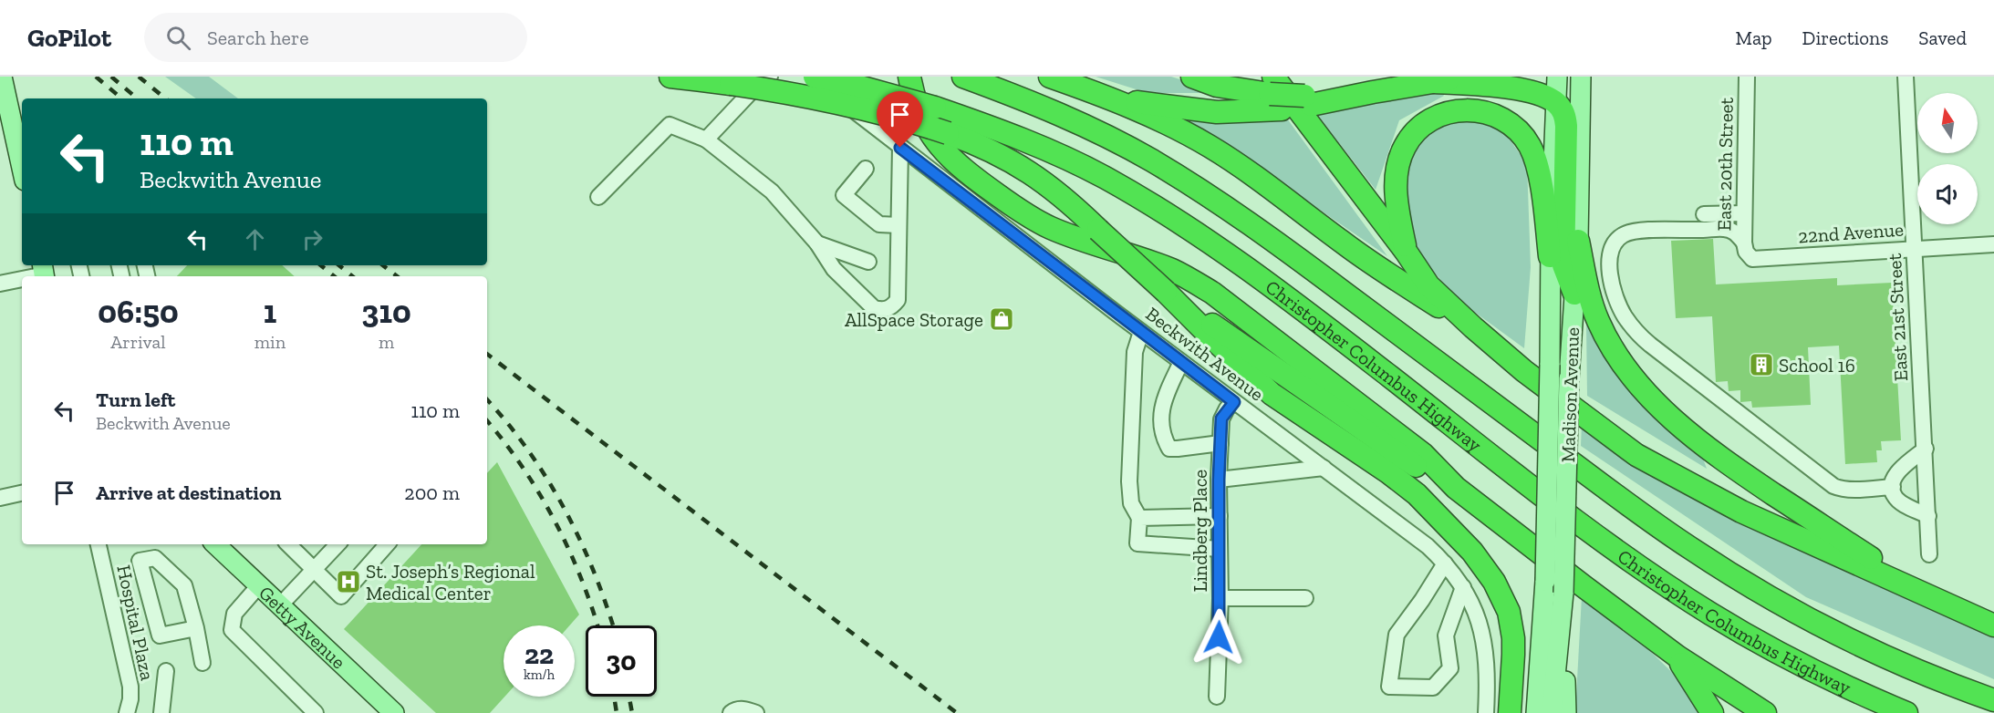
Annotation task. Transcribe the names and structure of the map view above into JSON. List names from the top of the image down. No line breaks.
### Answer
{"streets":{"highway":["Christopher Columbus Highway"],"main road":["Madison Avenue","Getty Avenue"],"street":["East 20th Street","22nd Avenue","East 21st Street","Beckwith Avenue","Lindberg Place","Hospital Plaza"]},"crossings":[["East 20th Street","22nd Avenue"],["22nd Avenue","East 21st Street"],["Beckwith Avenue","Christopher Columbus Highway"],["Beckwith Avenue","Lindberg Place"]],"places":{"shop":["AllSpace Storage"],"building":["School 16"],"hospital":["St. Joseph’s Regional Medical Center"]},"north":"top","page":{"header":"GoPilot","search":"Search here","nav":["Map","Directions","Saved"],"turn":["110 m","Beckwith Avenue"],"eta":["06:50","Arrival","1","min","310","m"],"list":[{"name":"Turn left","note":"Beckwith Avenue","value":"110 m"},{"name":"Arrive at destination","value":"200 m"}],"speed":"22 km/h","limit":"30"}}
